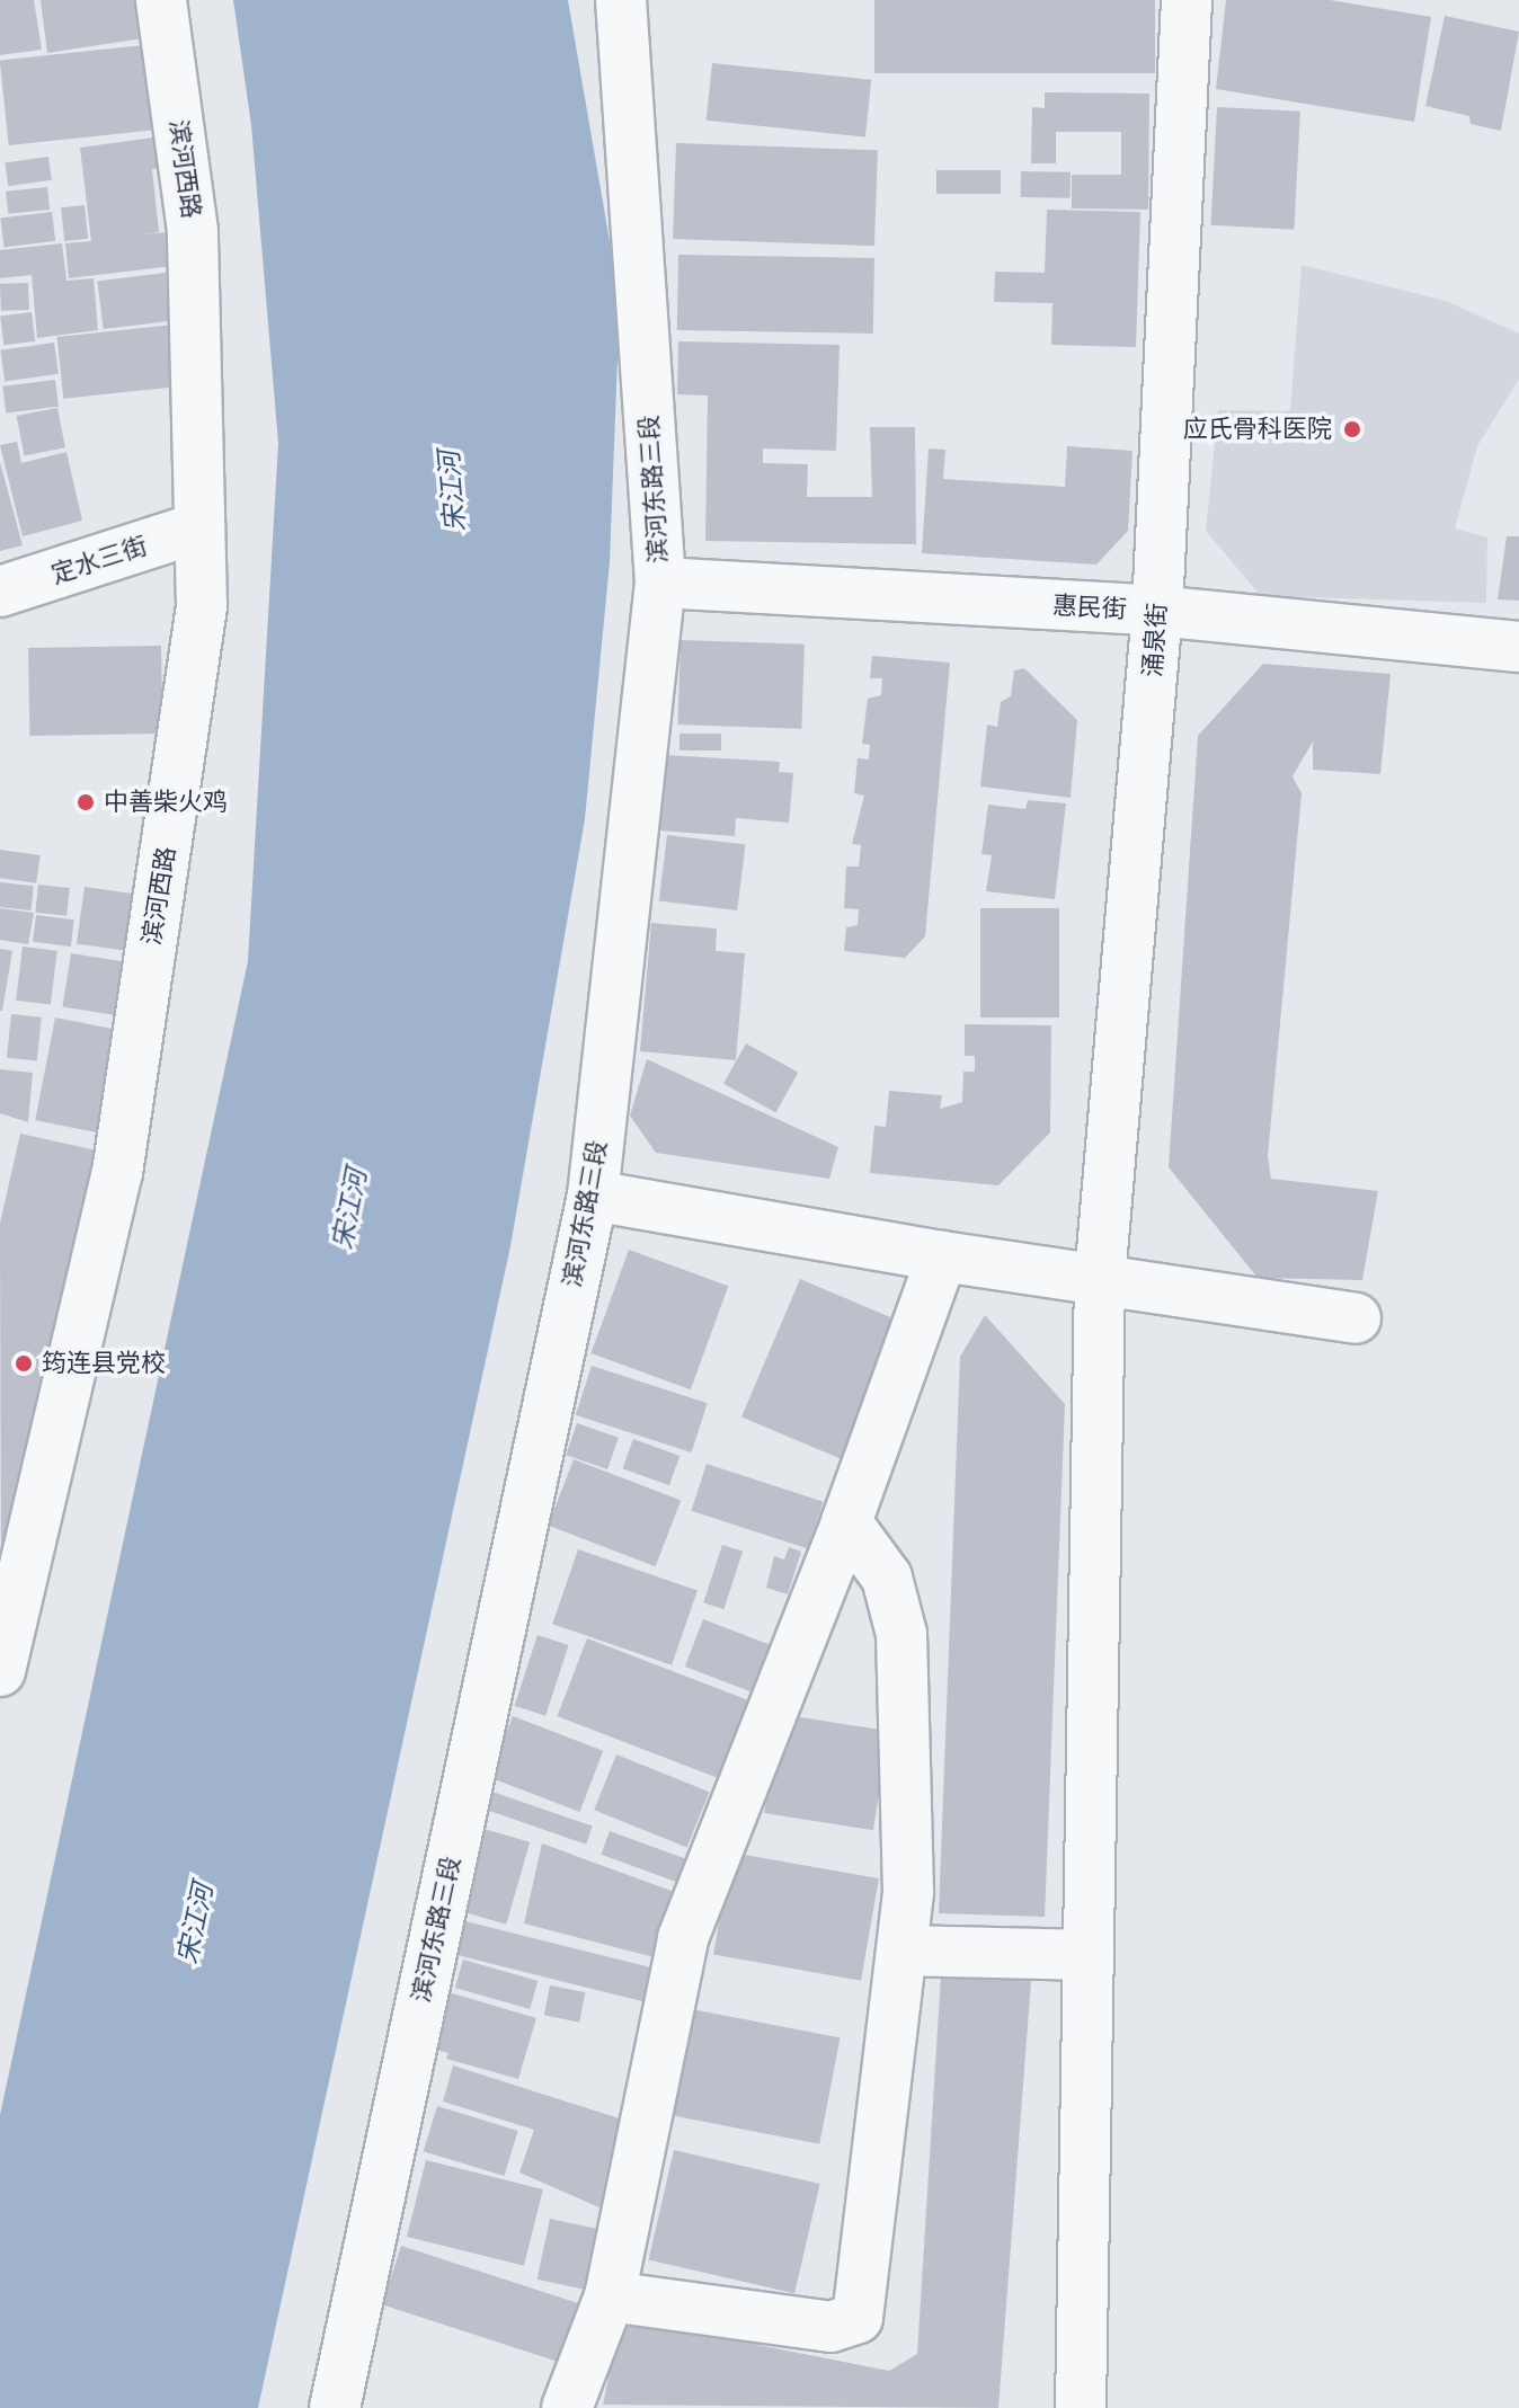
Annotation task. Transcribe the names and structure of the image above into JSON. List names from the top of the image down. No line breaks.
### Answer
{"streets":{"street":["滨河西路","滨河东路三段","定水三街","惠民街","涌泉街"]},"crossings":[["滨河西路","定水三街"],["滨河东路三段","惠民街"],["惠民街","涌泉街"]],"water":["宋江河"],"places":["应氏骨科医院","中善柴火鸡","筠连县党校"]}
